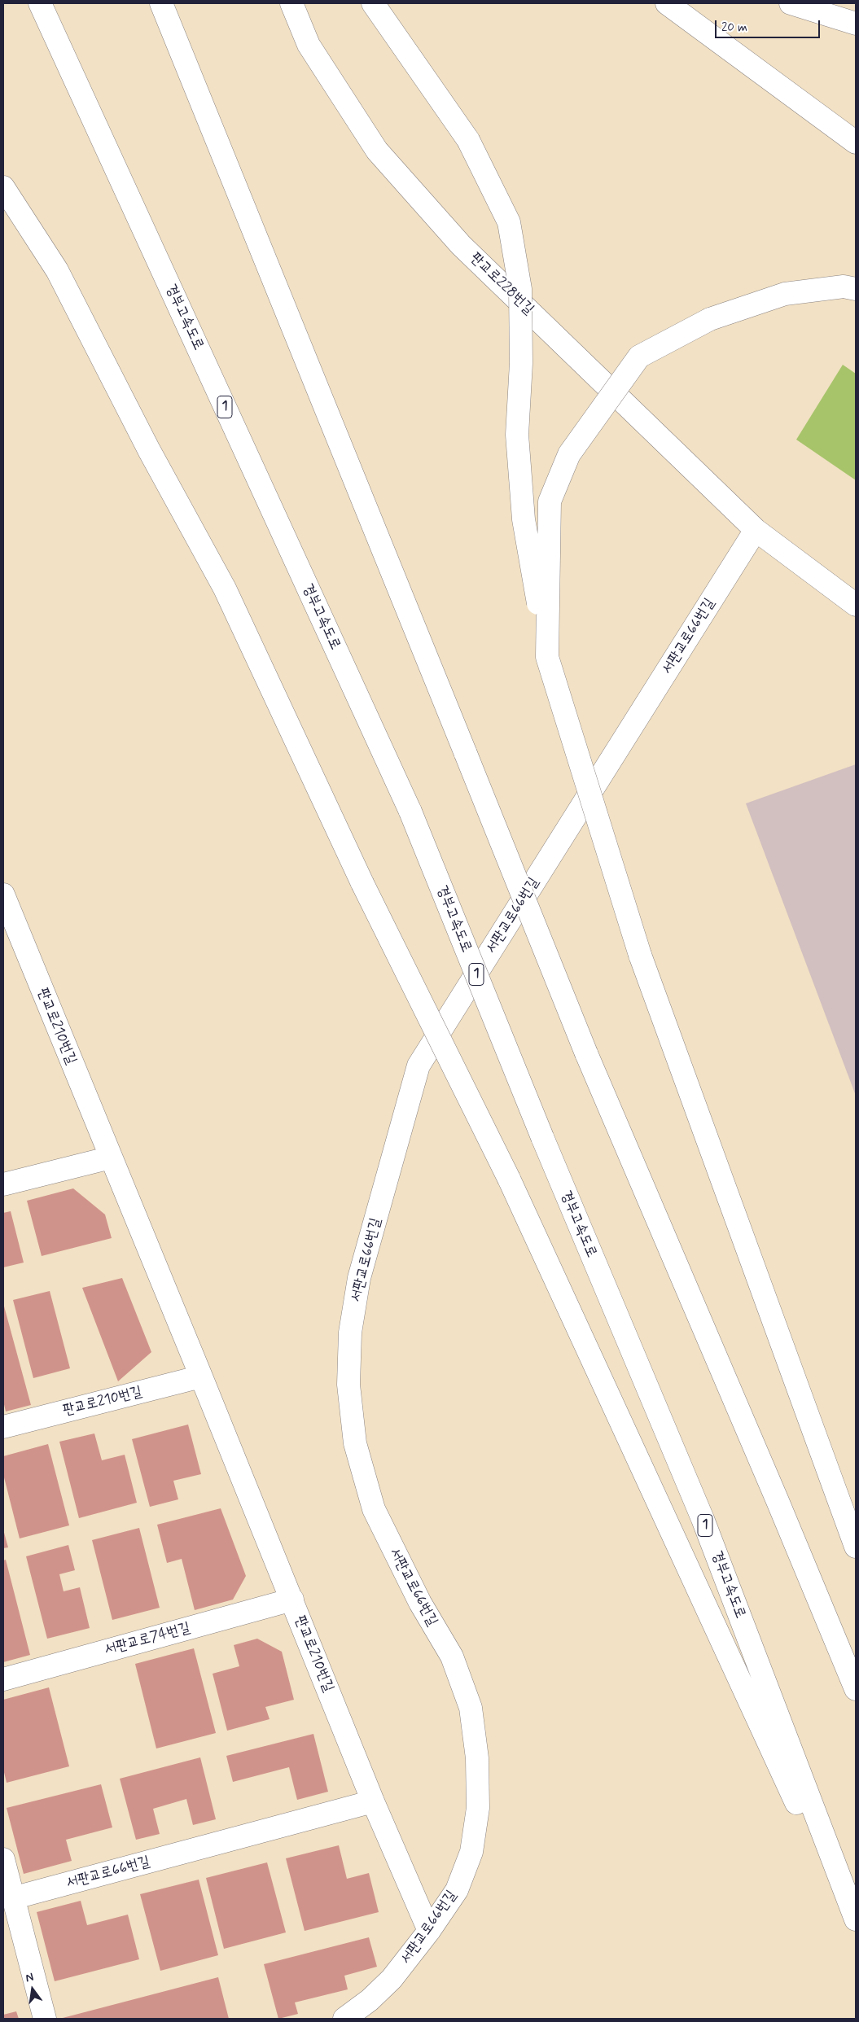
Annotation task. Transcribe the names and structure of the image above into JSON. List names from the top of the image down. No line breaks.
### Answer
{"streets":{"main road":["판교로228번길","경부고속도로","1","서판교로66번길","판교로210번길","서판교로74번길"]},"crossings":[["판교로228번길","서판교로66번길"],["서판교로66번길","판교로210번길"],["판교로210번길","서판교로74번길"]],"scale_bar":"20 m","north":"top"}
